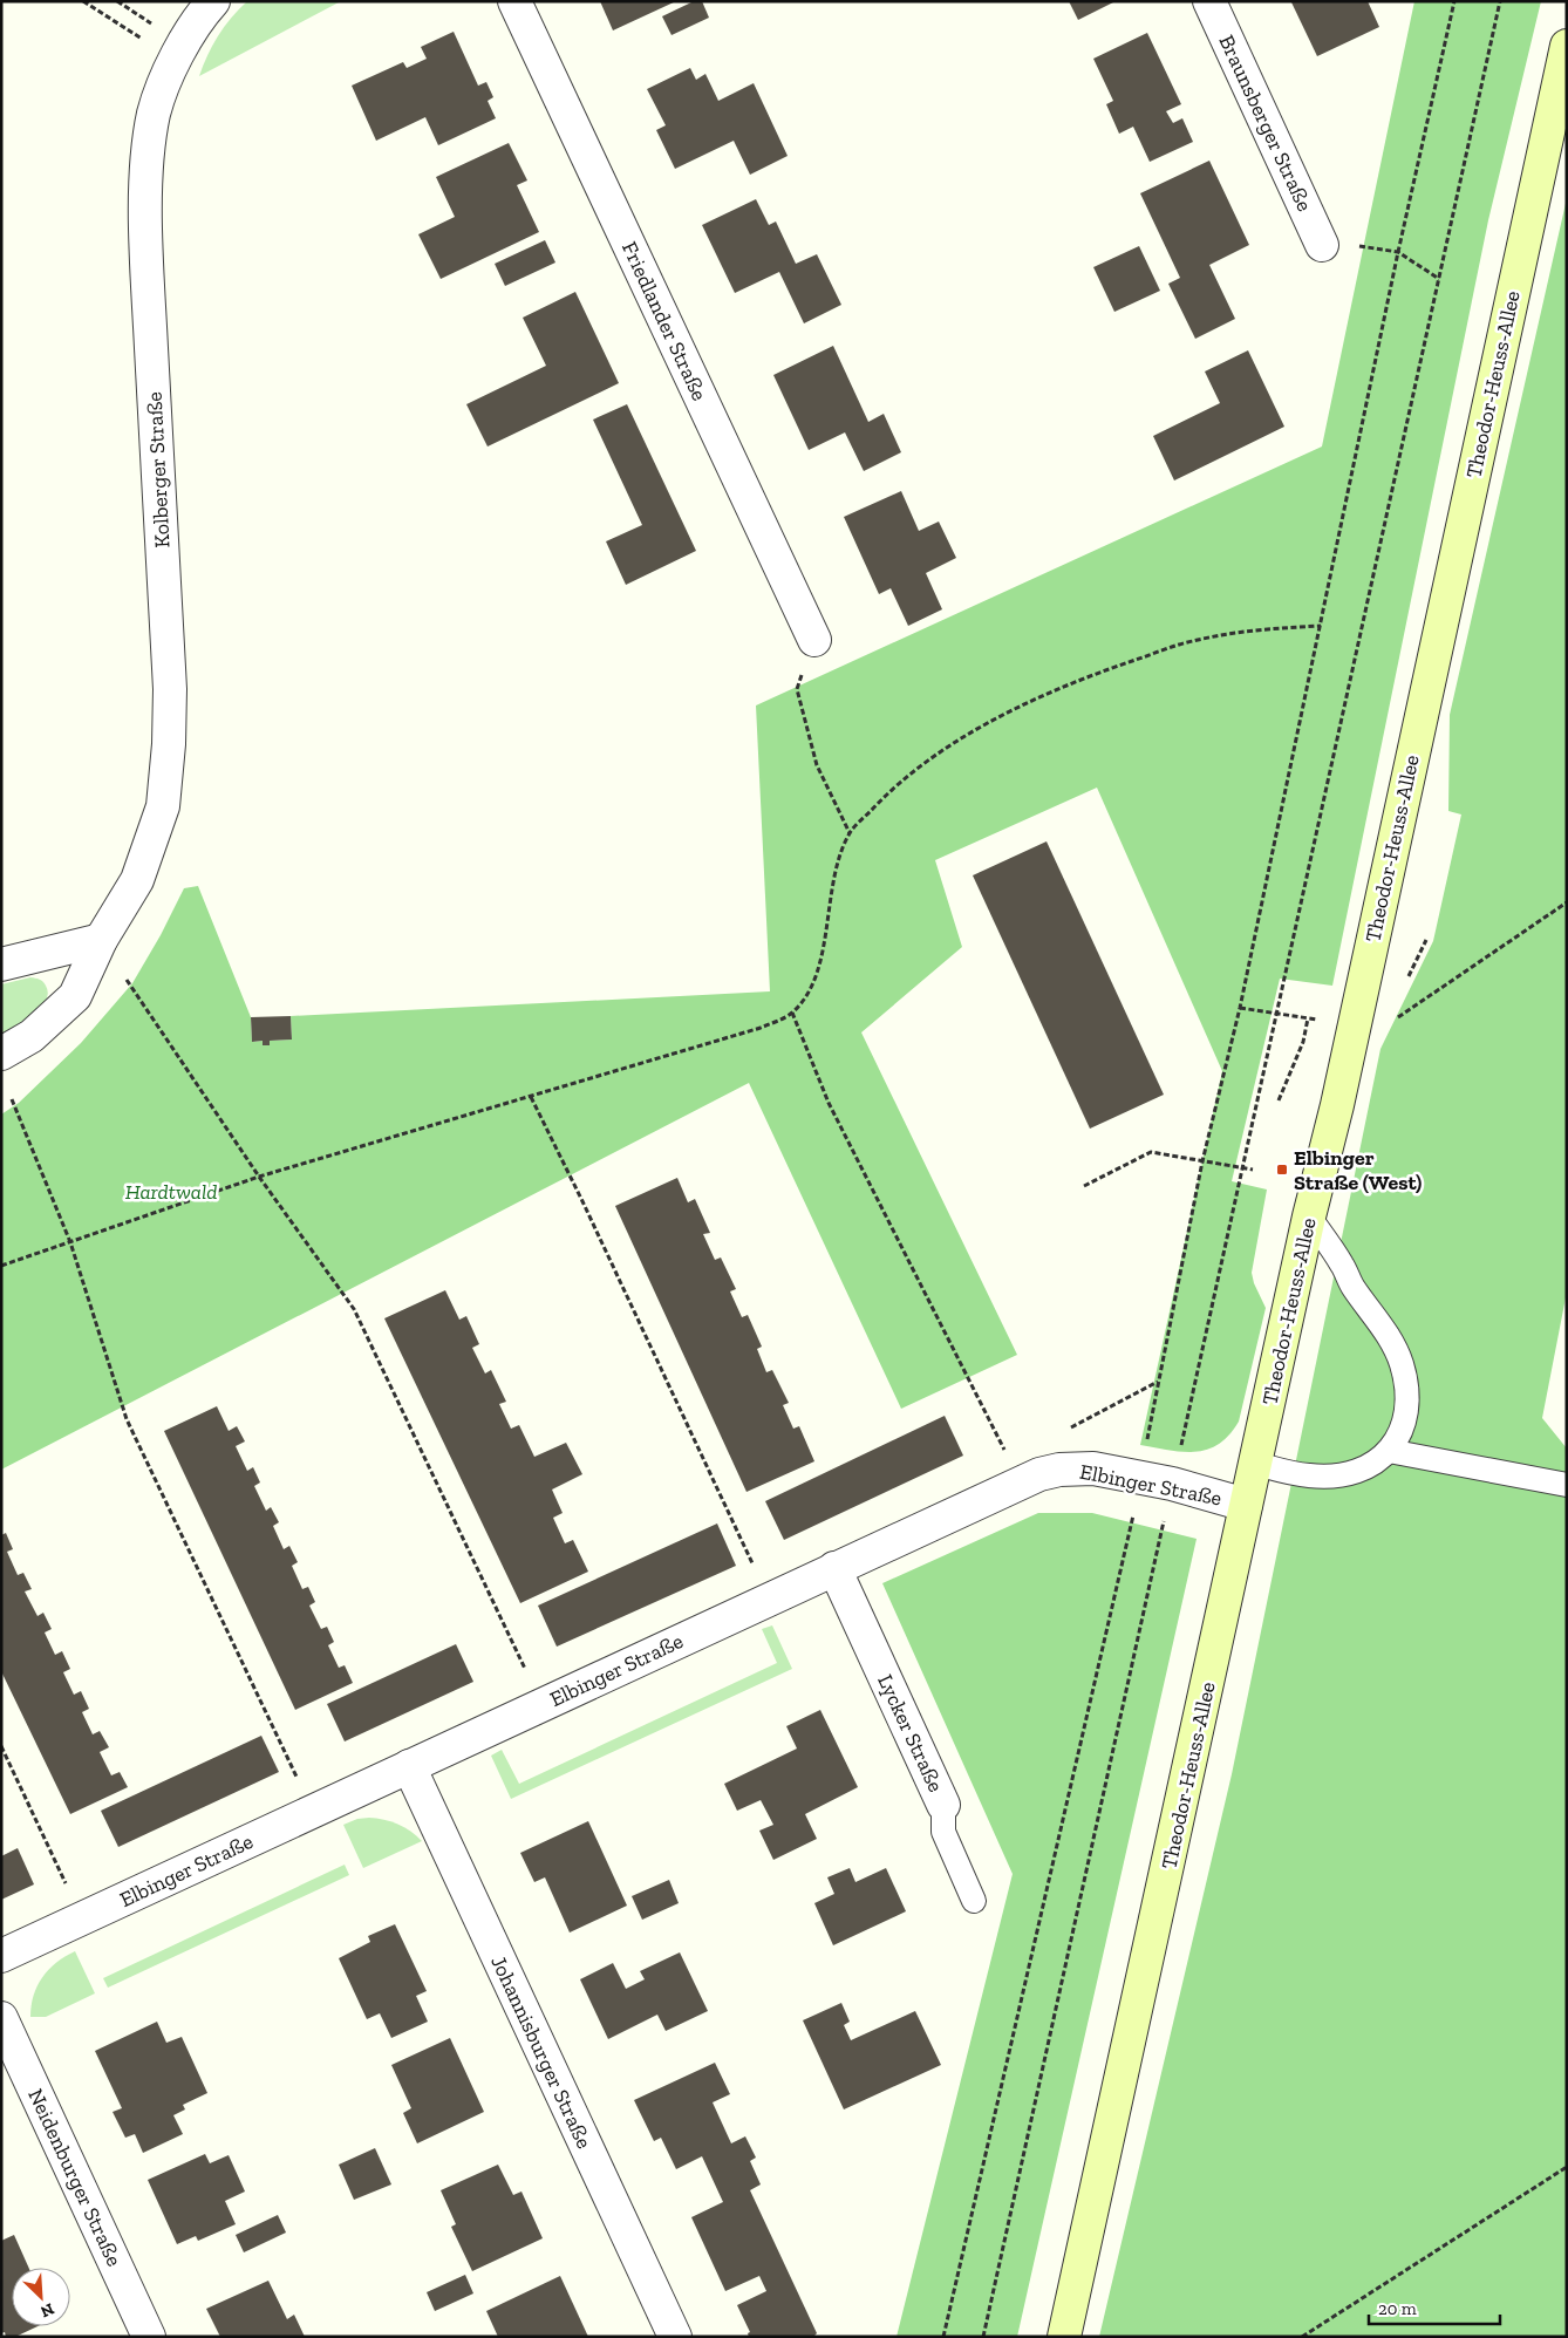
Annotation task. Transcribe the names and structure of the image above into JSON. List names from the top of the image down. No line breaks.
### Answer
{"streets":{"main road":["Theodor-Heuss-Allee"],"street":["Braunsberger Straße","Friedlander Straße","Kolberger Straße","Elbinger Straße","Lycker Straße","Johannisburger Straße","Neidenburger Straße"]},"crossings":[["Theodor-Heuss-Allee","Elbinger Straße"],["Elbinger Straße","Lycker Straße"],["Elbinger Straße","Johannisburger Straße"]],"parks":["Hardtwald"],"places":{"transit":["Elbinger Straße (West)"]},"scale_bar":"20 m","north":"bottom right"}
